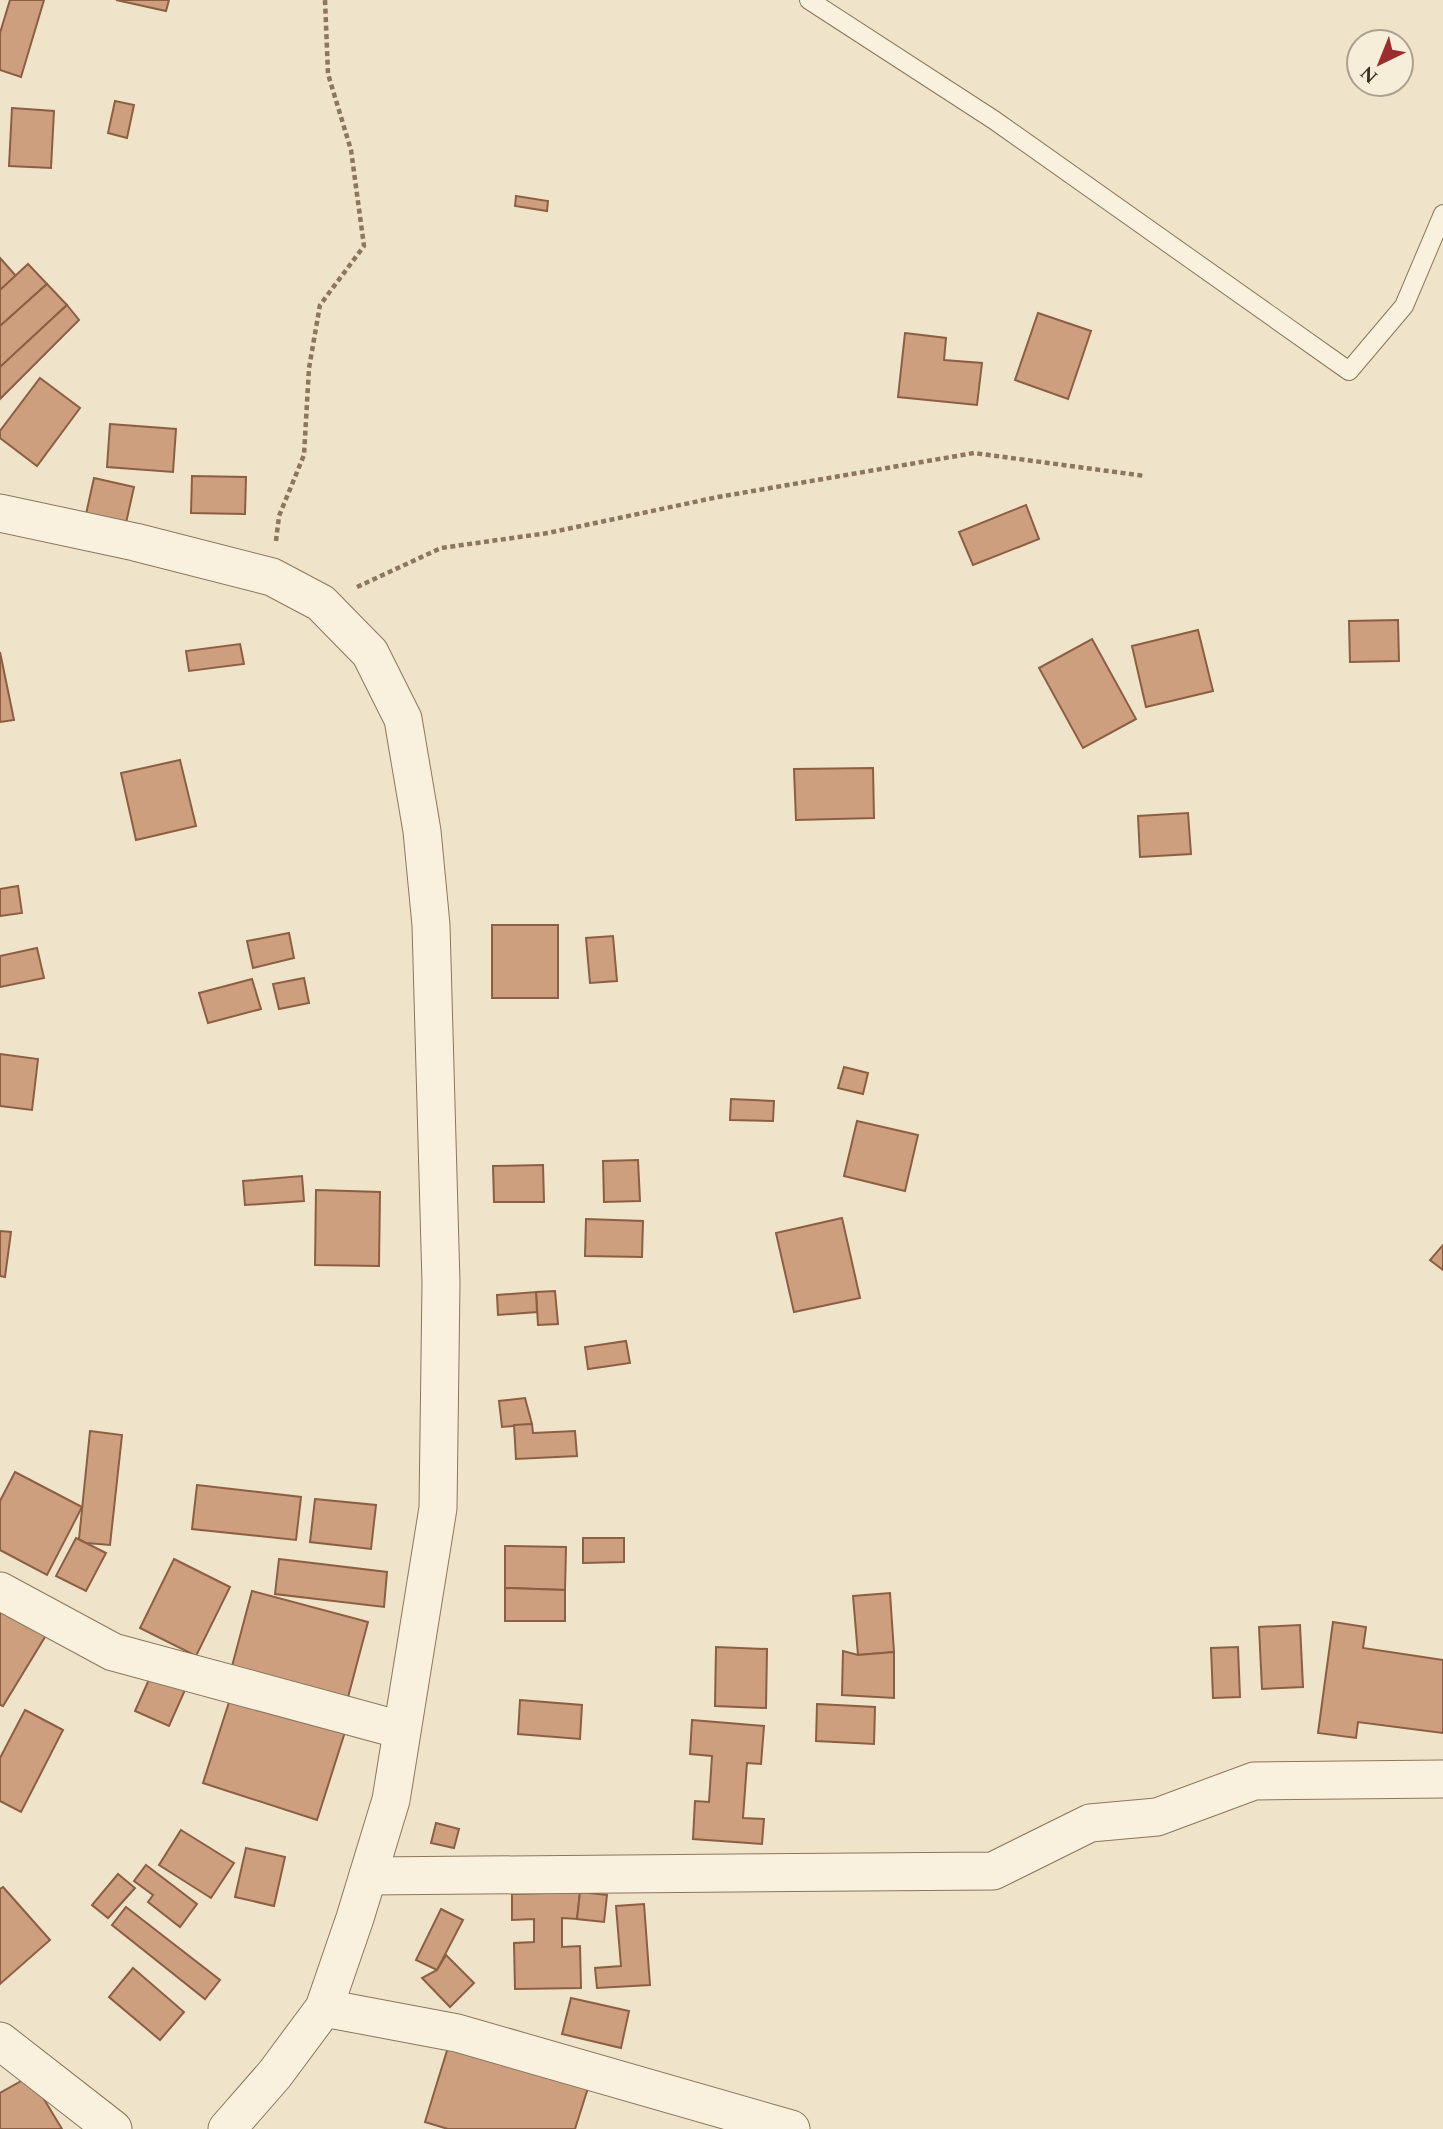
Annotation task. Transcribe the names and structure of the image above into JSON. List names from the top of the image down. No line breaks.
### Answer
{"north":"bottom left"}
